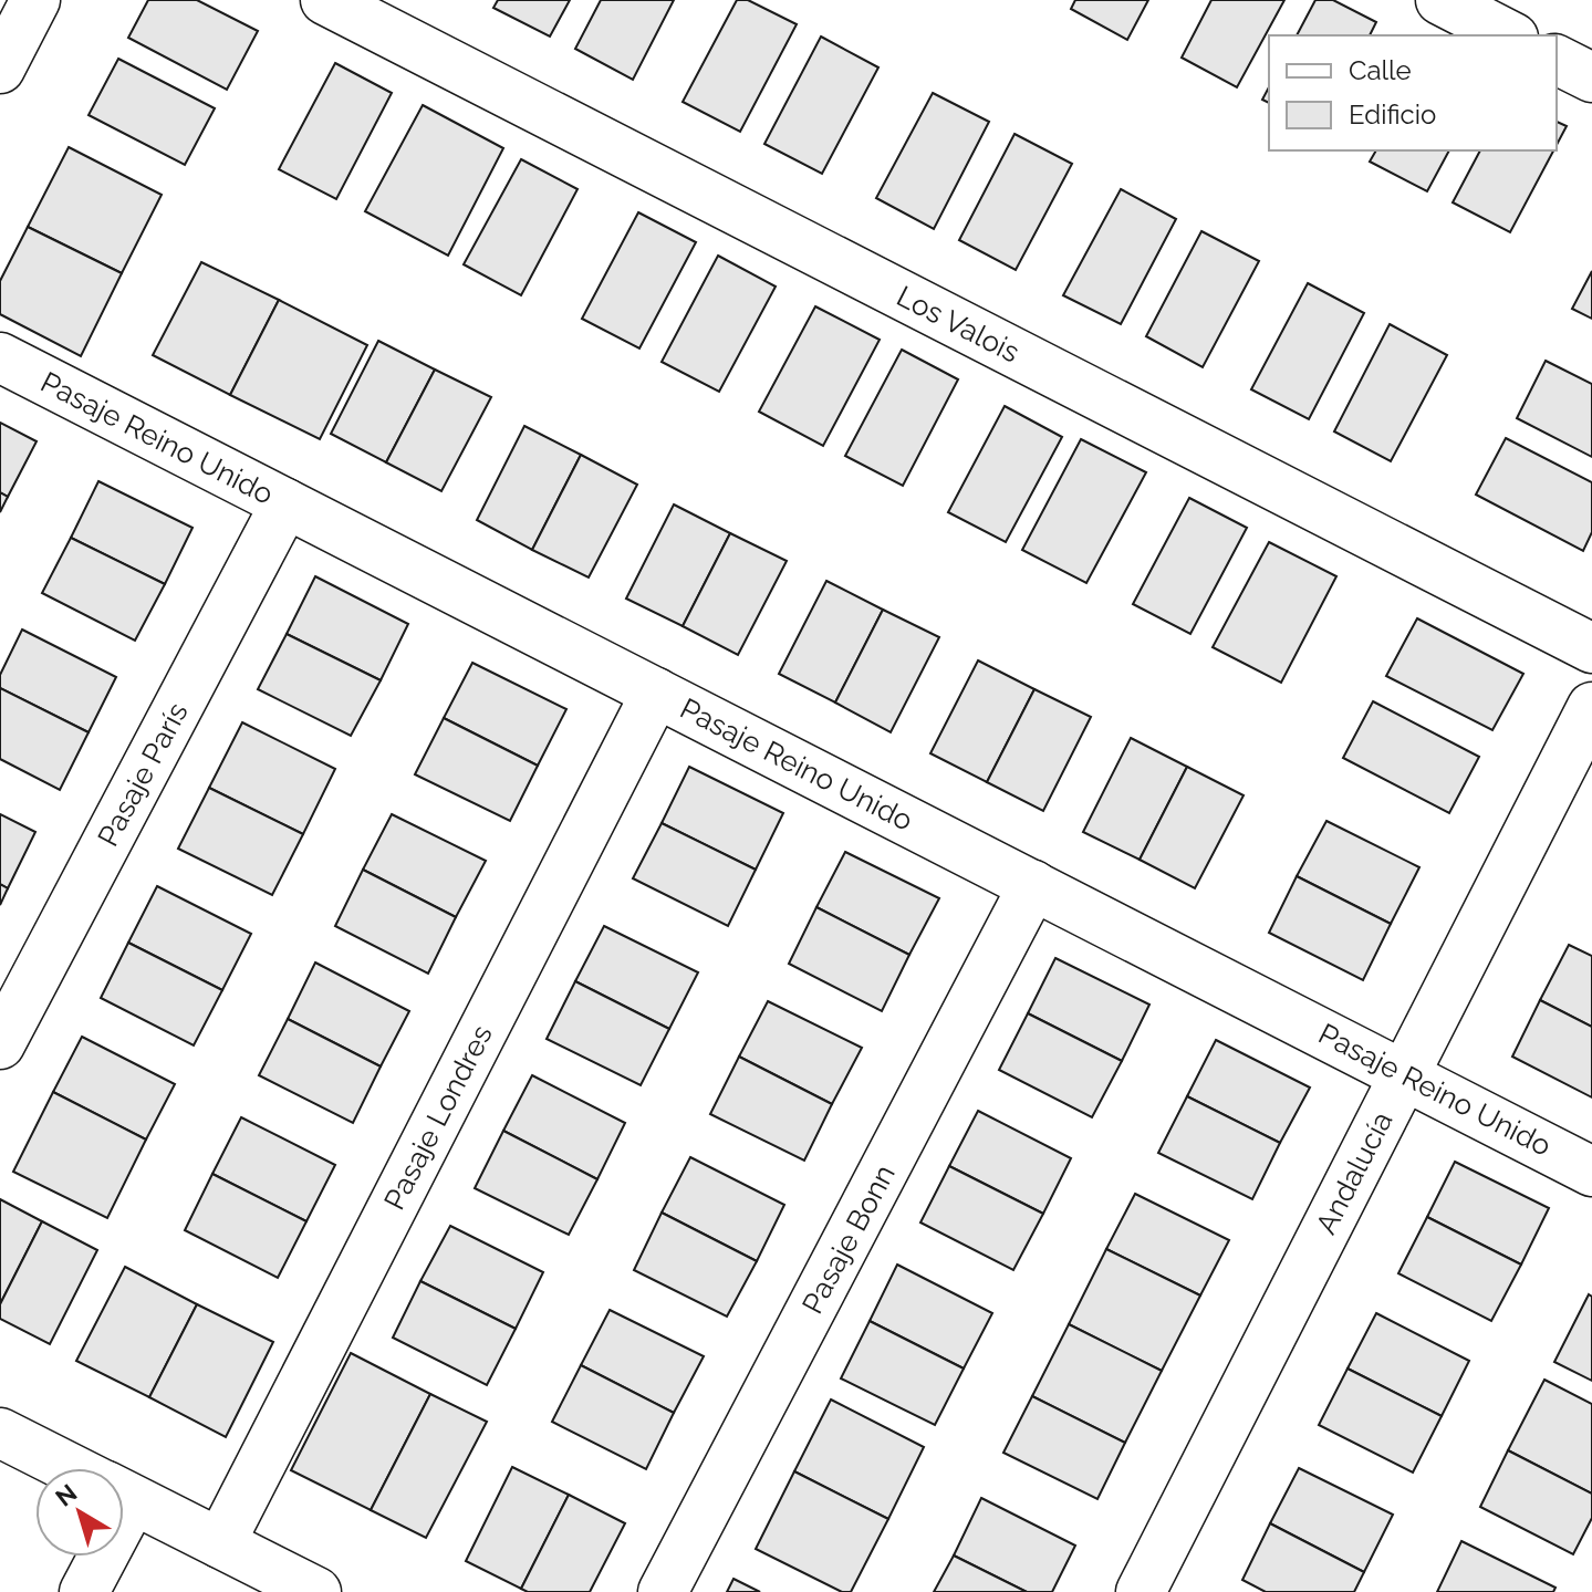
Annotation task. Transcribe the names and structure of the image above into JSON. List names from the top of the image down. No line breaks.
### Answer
{"streets":{"street":["Los Valois","Pasaje Reino Unido","Pasaje París","Pasaje Londres","Andalucía","Pasaje Bonn"]},"crossings":[["Pasaje Reino Unido","Pasaje París"],["Pasaje Reino Unido","Pasaje Londres"],["Pasaje Reino Unido","Andalucía"],["Pasaje Reino Unido","Pasaje Bonn"]],"legend":["Calle","Edificio"],"north":"top left"}
